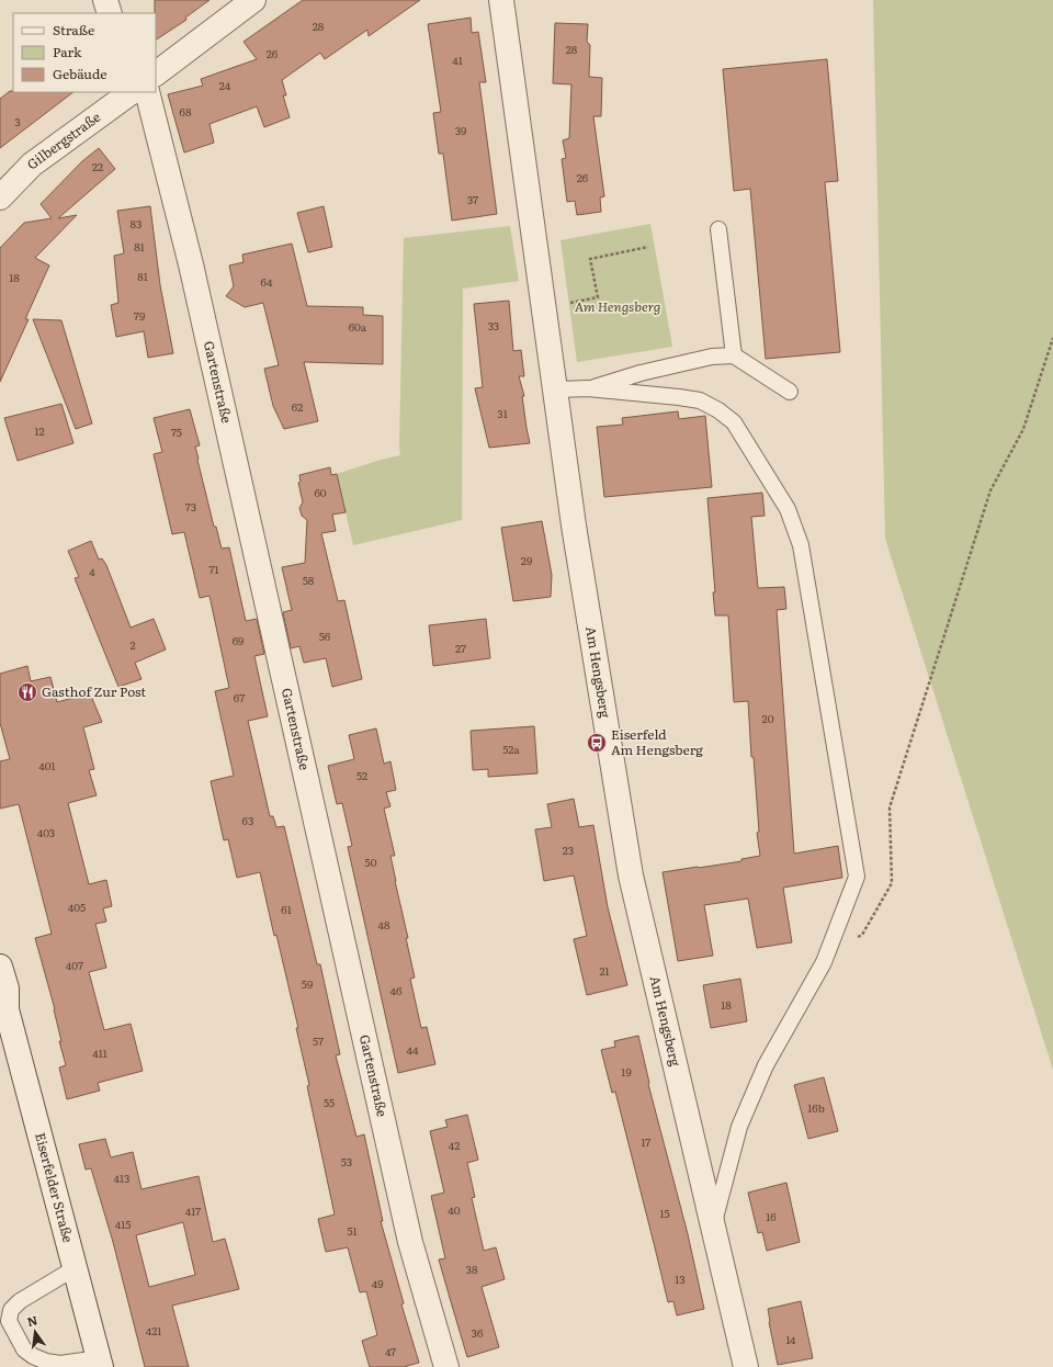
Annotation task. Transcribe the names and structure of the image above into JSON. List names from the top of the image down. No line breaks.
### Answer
{"streets":{"street":["Gilbergstraße","Gartenstraße","Am Hengsberg","Eiserfelder Straße"]},"parks":["Am Hengsberg"],"places":{"restaurant":["Gasthof Zur Post"],"bus stop":["Eiserfeld Am Hengsberg"]},"house_numbers":["28","28","26","41","24","68","3","39","22","26","37","83","81","81","18","64","79","33","60a","62","31","12","75","60","73","29","71","4","58","56","69","2","27","67","20","52a","401","52","63","403","23","50","405","61","48","407","21","59","46","18","57","44","411","19","55","16b","17","42","53","413","40","417","15","16","415","51","38","13","49","421","36","14","47"],"legend":["Straße","Park","Gebäude"],"north":"top"}
